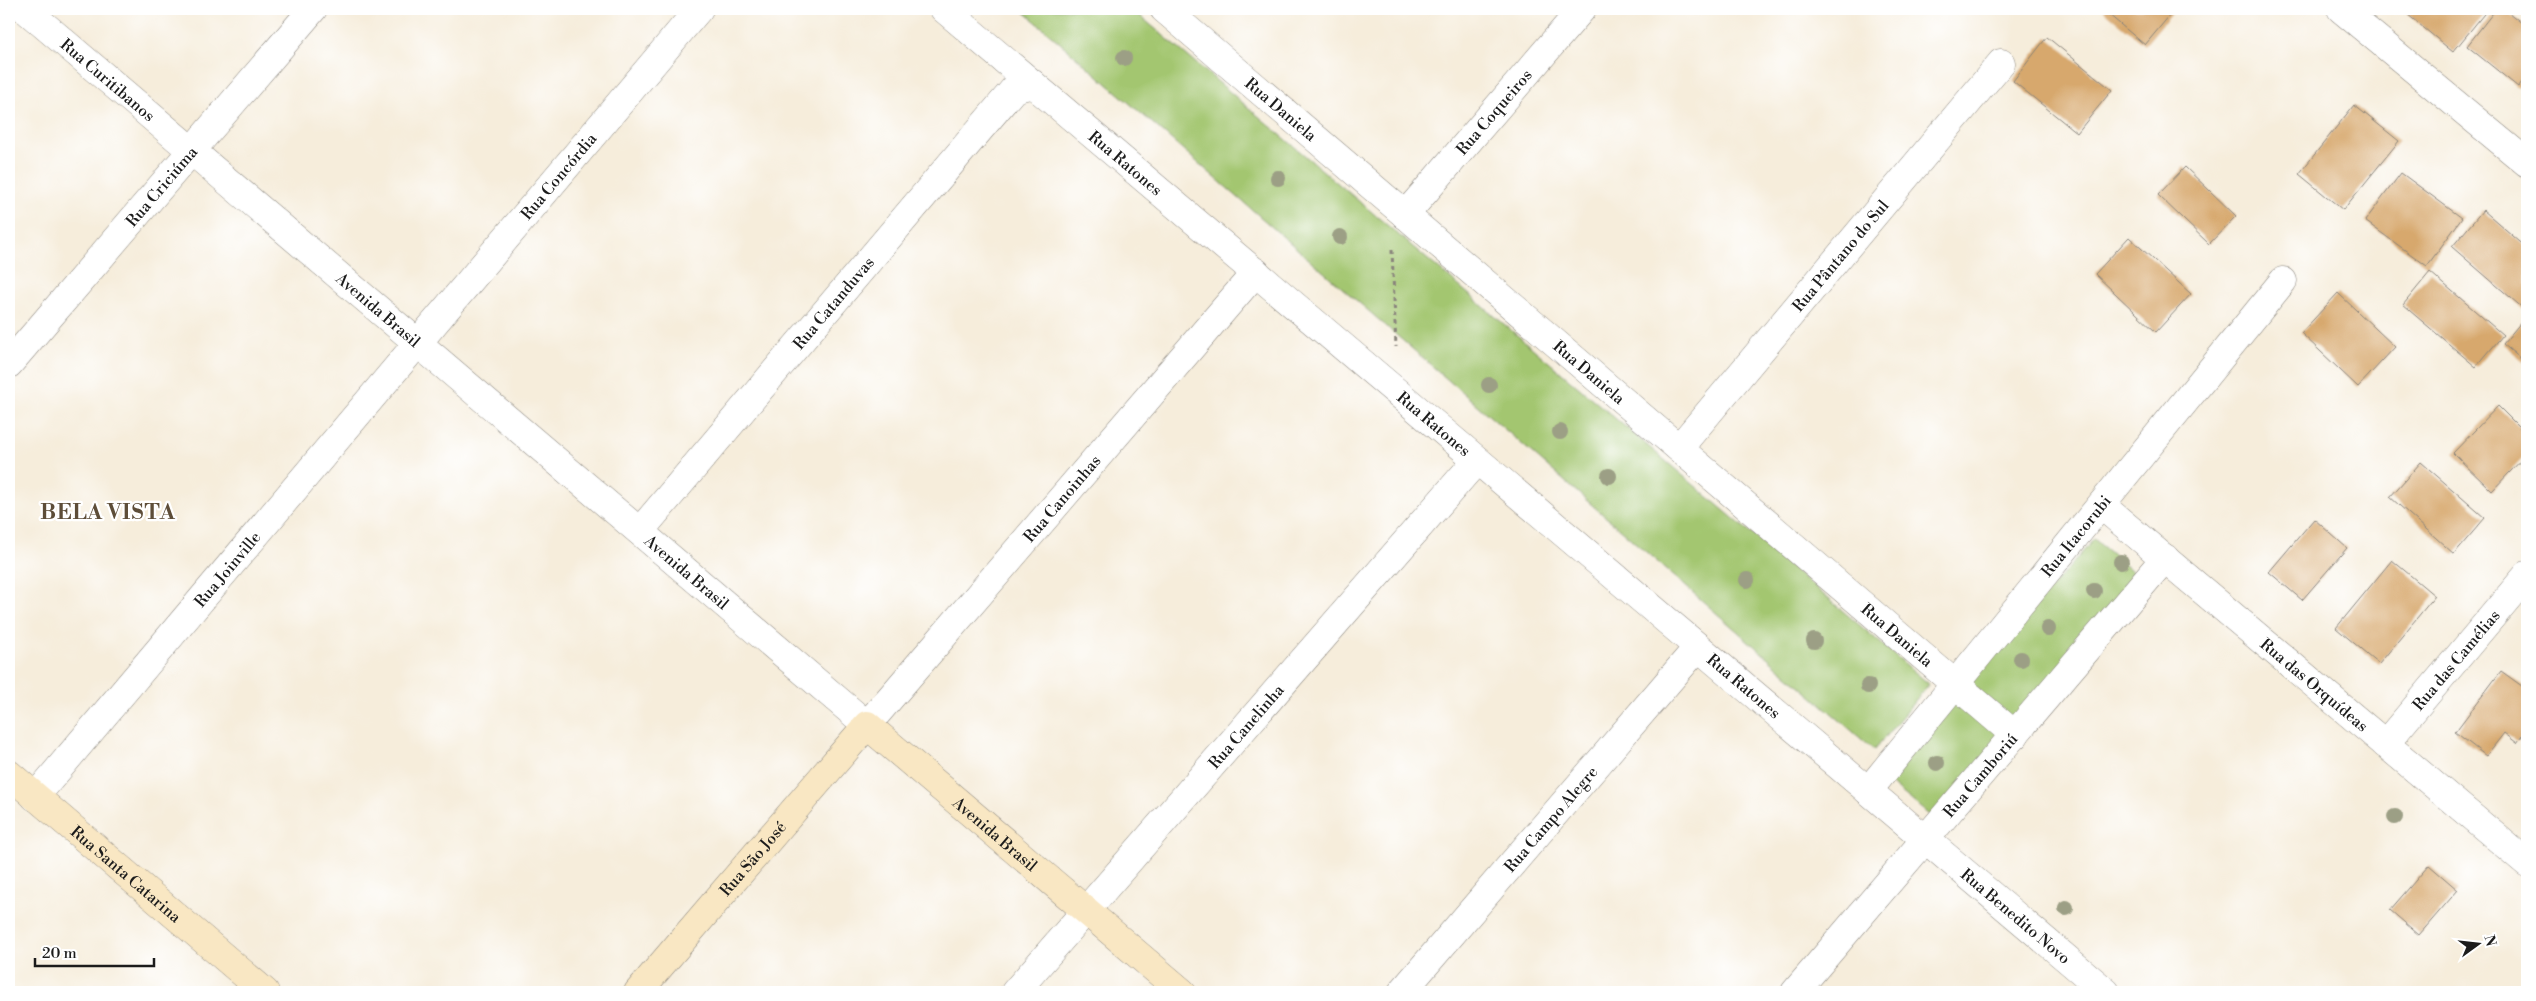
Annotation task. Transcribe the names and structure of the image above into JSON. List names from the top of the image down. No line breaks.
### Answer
{"streets":{"main road":["Avenida Brasil","Rua São José","Rua Santa Catarina"],"street":["Rua Curitibanos","Rua Daniela","Rua Coqueiros","Rua Ratones","Rua Concórdia","Rua Criciúma","Rua Pântano do Sul","Rua Catanduvas","Rua Canoinhas","Rua Itacorubi","Rua Joinville","Rua das Camélias","Rua das Orquídeas","Rua Canelinha","Rua Camboriú","Rua Campo Alegre","Rua Benedito Novo"]},"crossings":[["Rua Curitibanos","Rua Criciúma"],["Rua Curitibanos","Avenida Brasil"],["Rua Daniela","Rua Coqueiros"],["Rua Daniela","Rua Pântano do Sul"],["Rua Daniela","Rua Itacorubi"],["Rua Daniela","Rua Camboriú"],["Rua Ratones","Rua Catanduvas"],["Rua Ratones","Rua Canoinhas"],["Rua Ratones","Rua Itacorubi"],["Rua Ratones","Rua Canelinha"],["Rua Ratones","Rua Camboriú"],["Rua Ratones","Rua Campo Alegre"],["Rua Ratones","Rua Benedito Novo"],["Rua Concórdia","Avenida Brasil"],["Rua Concórdia","Rua Joinville"],["Rua Criciúma","Avenida Brasil"],["Rua Catanduvas","Avenida Brasil"],["Avenida Brasil","Rua Canoinhas"],["Avenida Brasil","Rua Joinville"],["Avenida Brasil","Rua Canelinha"],["Avenida Brasil","Rua São José"],["Rua Canoinhas","Rua São José"],["Rua Itacorubi","Rua das Orquídeas"],["Rua Joinville","Rua Santa Catarina"],["Rua das Camélias","Rua das Orquídeas"],["Rua das Orquídeas","Rua Camboriú"],["Rua Camboriú","Rua Benedito Novo"]],"districts":["BELA VISTA"],"scale_bar":"20 m","north":"right"}
